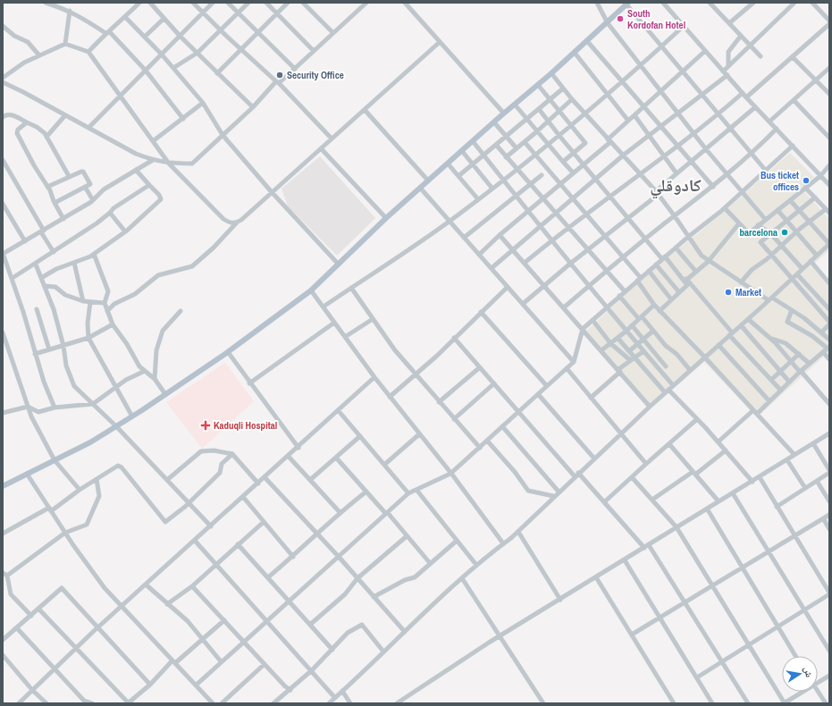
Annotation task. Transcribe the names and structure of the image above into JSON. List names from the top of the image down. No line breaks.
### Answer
{"districts":["كادوقلي"],"places":{"other":["South Kordofan Hotel","Security Office","Bus ticket offices","barcelona","Market"],"health":["Kaduqli Hospital"]},"north":"right"}
